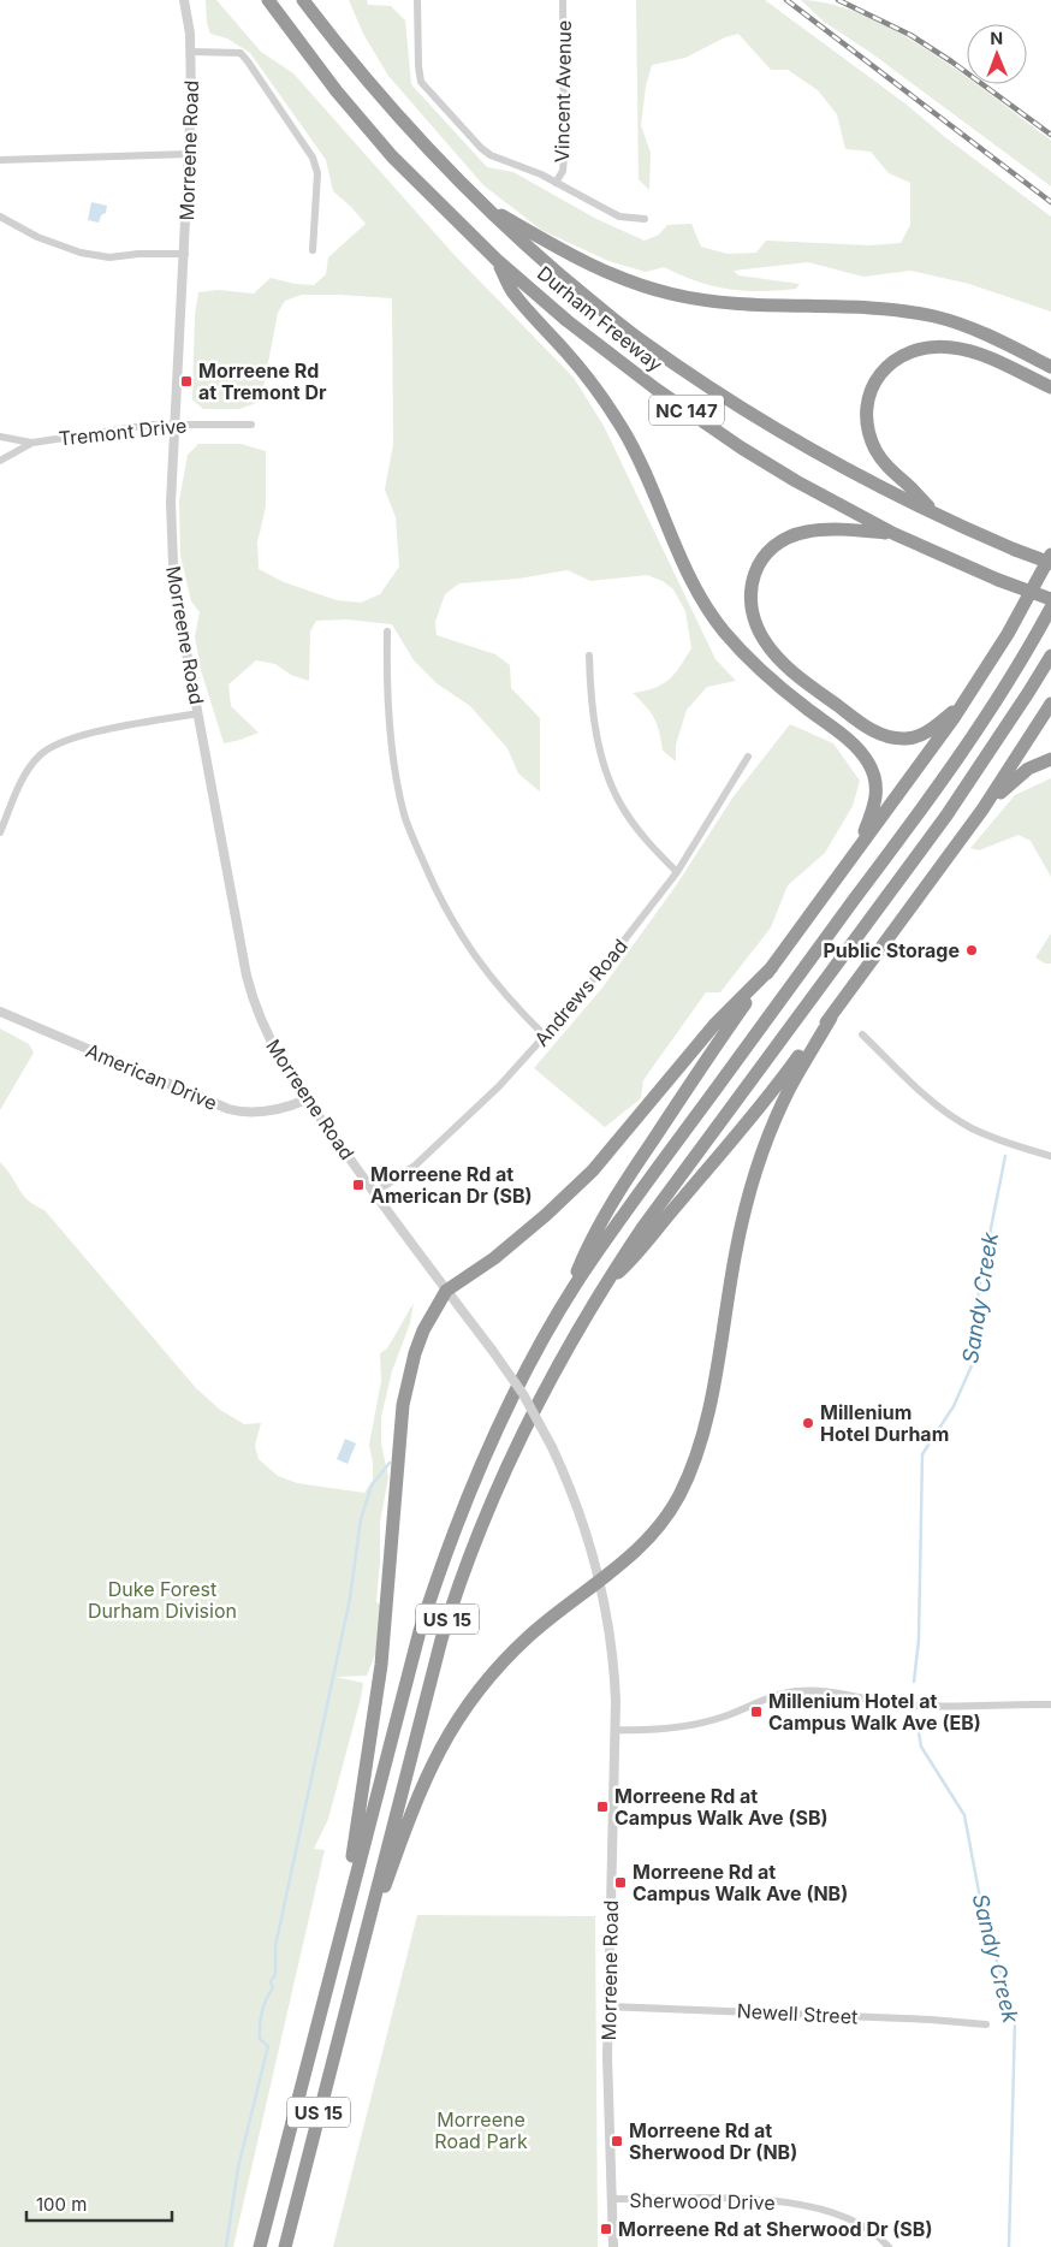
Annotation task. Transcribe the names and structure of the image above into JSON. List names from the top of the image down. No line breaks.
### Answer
{"streets":{"highway":["Durham Freeway","NC 147","US 15"],"street":["Vincent Avenue","Morreene Road","Tremont Drive","Andrews Road","American Drive","Newell Street","Sherwood Drive"]},"crossings":[["Morreene Road","Tremont Drive"],["Morreene Road","Andrews Road"],["Morreene Road","American Drive"],["Morreene Road","Newell Street"],["Morreene Road","Sherwood Drive"]],"water":["Sandy Creek"],"parks":["Duke Forest Durham Division","Morreene Road Park"],"places":{"transit":["Morreene Rd at Tremont Dr","Morreene Rd at American Dr (SB)","Millenium Hotel at Campus Walk Ave (EB)","Morreene Rd at Campus Walk Ave (SB)","Morreene Rd at Campus Walk Ave (NB)","Morreene Rd at Sherwood Dr (NB)","Morreene Rd at Sherwood Dr (SB)"],"other":["Public Storage","Millenium Hotel Durham"]},"scale_bar":"100 m","north":"top"}
